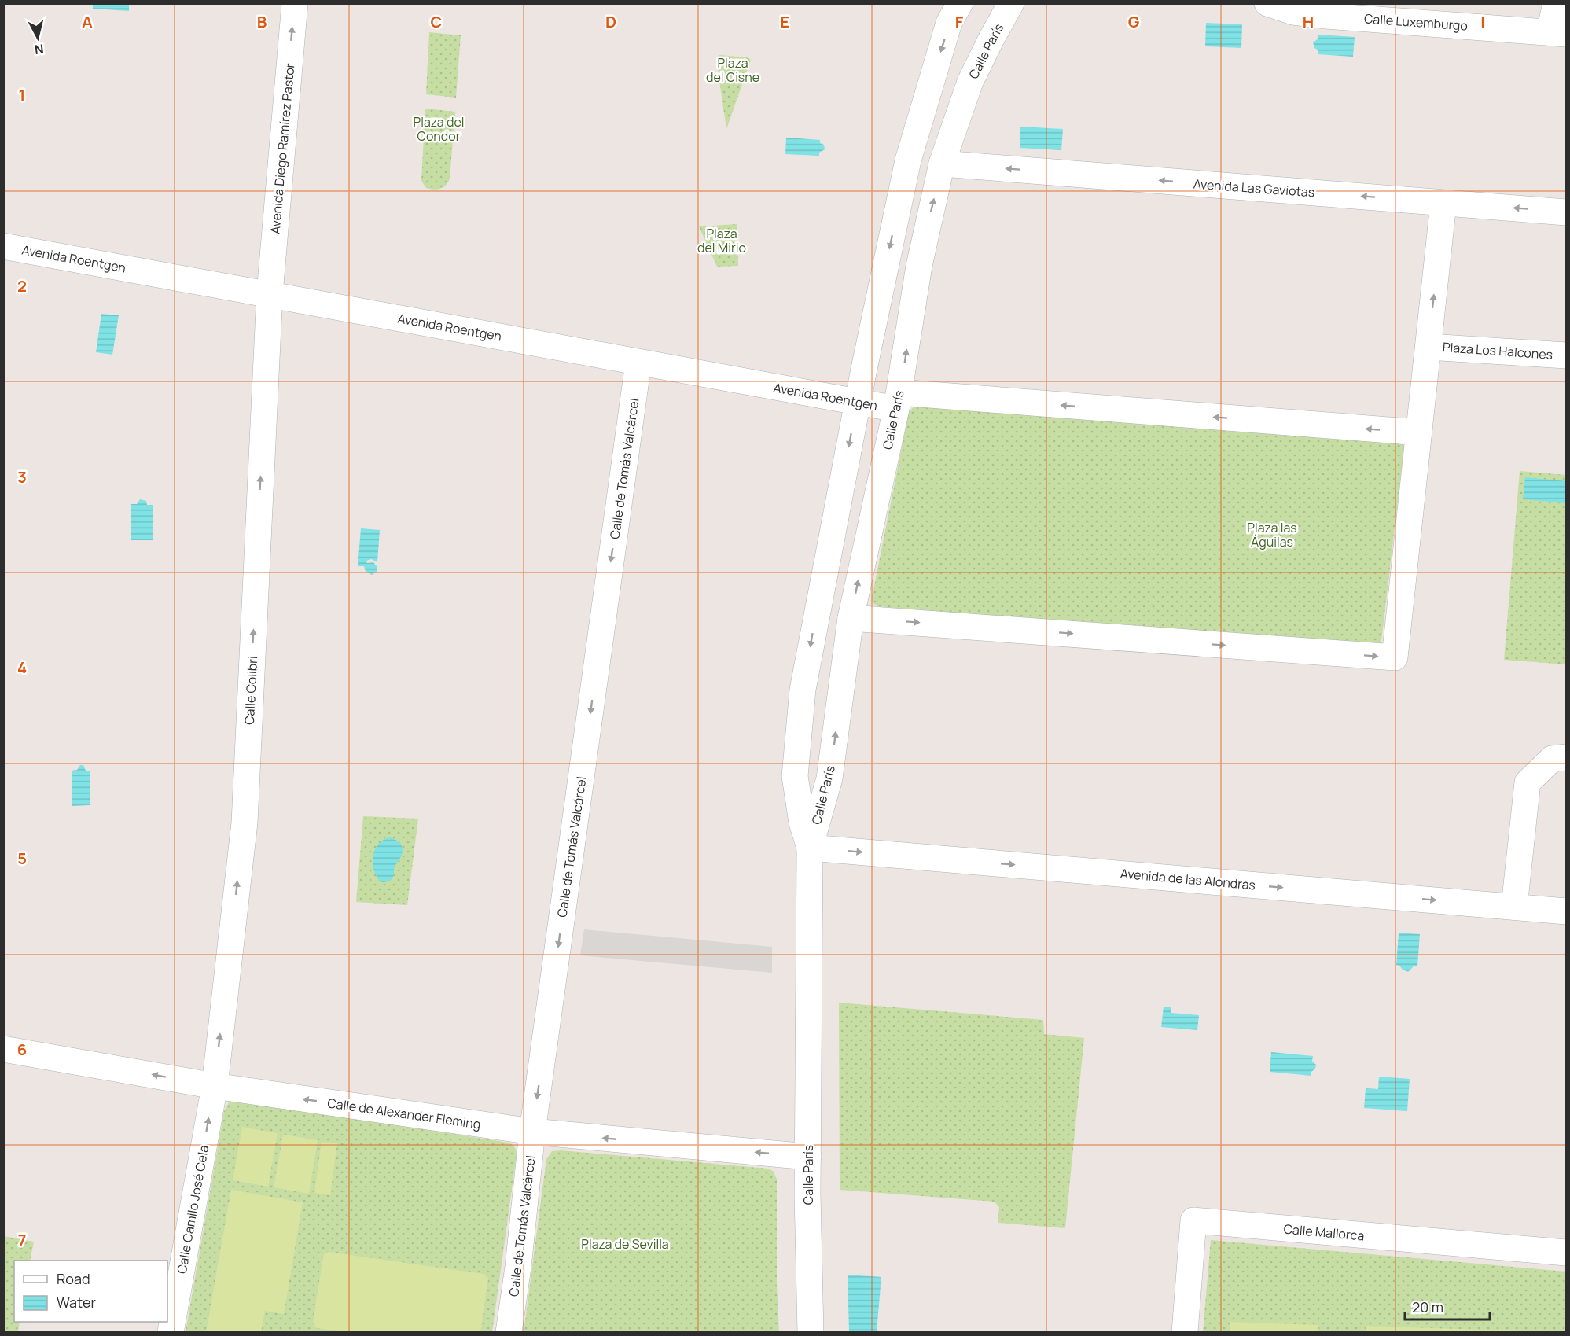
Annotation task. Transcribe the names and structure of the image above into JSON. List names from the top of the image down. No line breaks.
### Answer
{"streets":{"street":["Calle Luxemburgo","Calle París","Avenida Diego Ramírez Pastor","Avenida Las Gaviotas","Avenida Roentgen","Plaza Los Halcones","Calle de Tomás Valcárcel","Calle Colibri","Avenida de las Alondras","Calle de Alexander Fleming","Calle Camilo José Cela","Calle Mallorca"]},"crossings":[["Calle París","Avenida Las Gaviotas"],["Calle París","Avenida Roentgen"],["Calle París","Avenida de las Alondras"],["Calle París","Calle de Alexander Fleming"],["Avenida Diego Ramírez Pastor","Avenida Roentgen"],["Avenida Diego Ramírez Pastor","Calle Colibri"],["Avenida Roentgen","Calle de Tomás Valcárcel"],["Avenida Roentgen","Calle Colibri"],["Calle de Tomás Valcárcel","Calle de Alexander Fleming"],["Calle Colibri","Calle de Alexander Fleming"],["Calle Colibri","Calle Camilo José Cela"],["Calle de Alexander Fleming","Calle Camilo José Cela"]],"one_way":["Avenida Diego Ramírez Pastor","Avenida Las Gaviotas","Calle de Tomás Valcárcel","Calle Colibri","Avenida de las Alondras","Calle de Alexander Fleming","Calle Camilo José Cela"],"parks":["Plaza del Cisne","Plaza del Condor","Plaza del Mirlo","Plaza las Águilas","Plaza de Sevilla"],"legend":["Road","Water"],"scale_bar":"20 m","north":"bottom","grid":{"columns":["A","B","C","D","E","F","G","H","I"],"rows":["1","2","3","4","5","6","7"]}}
